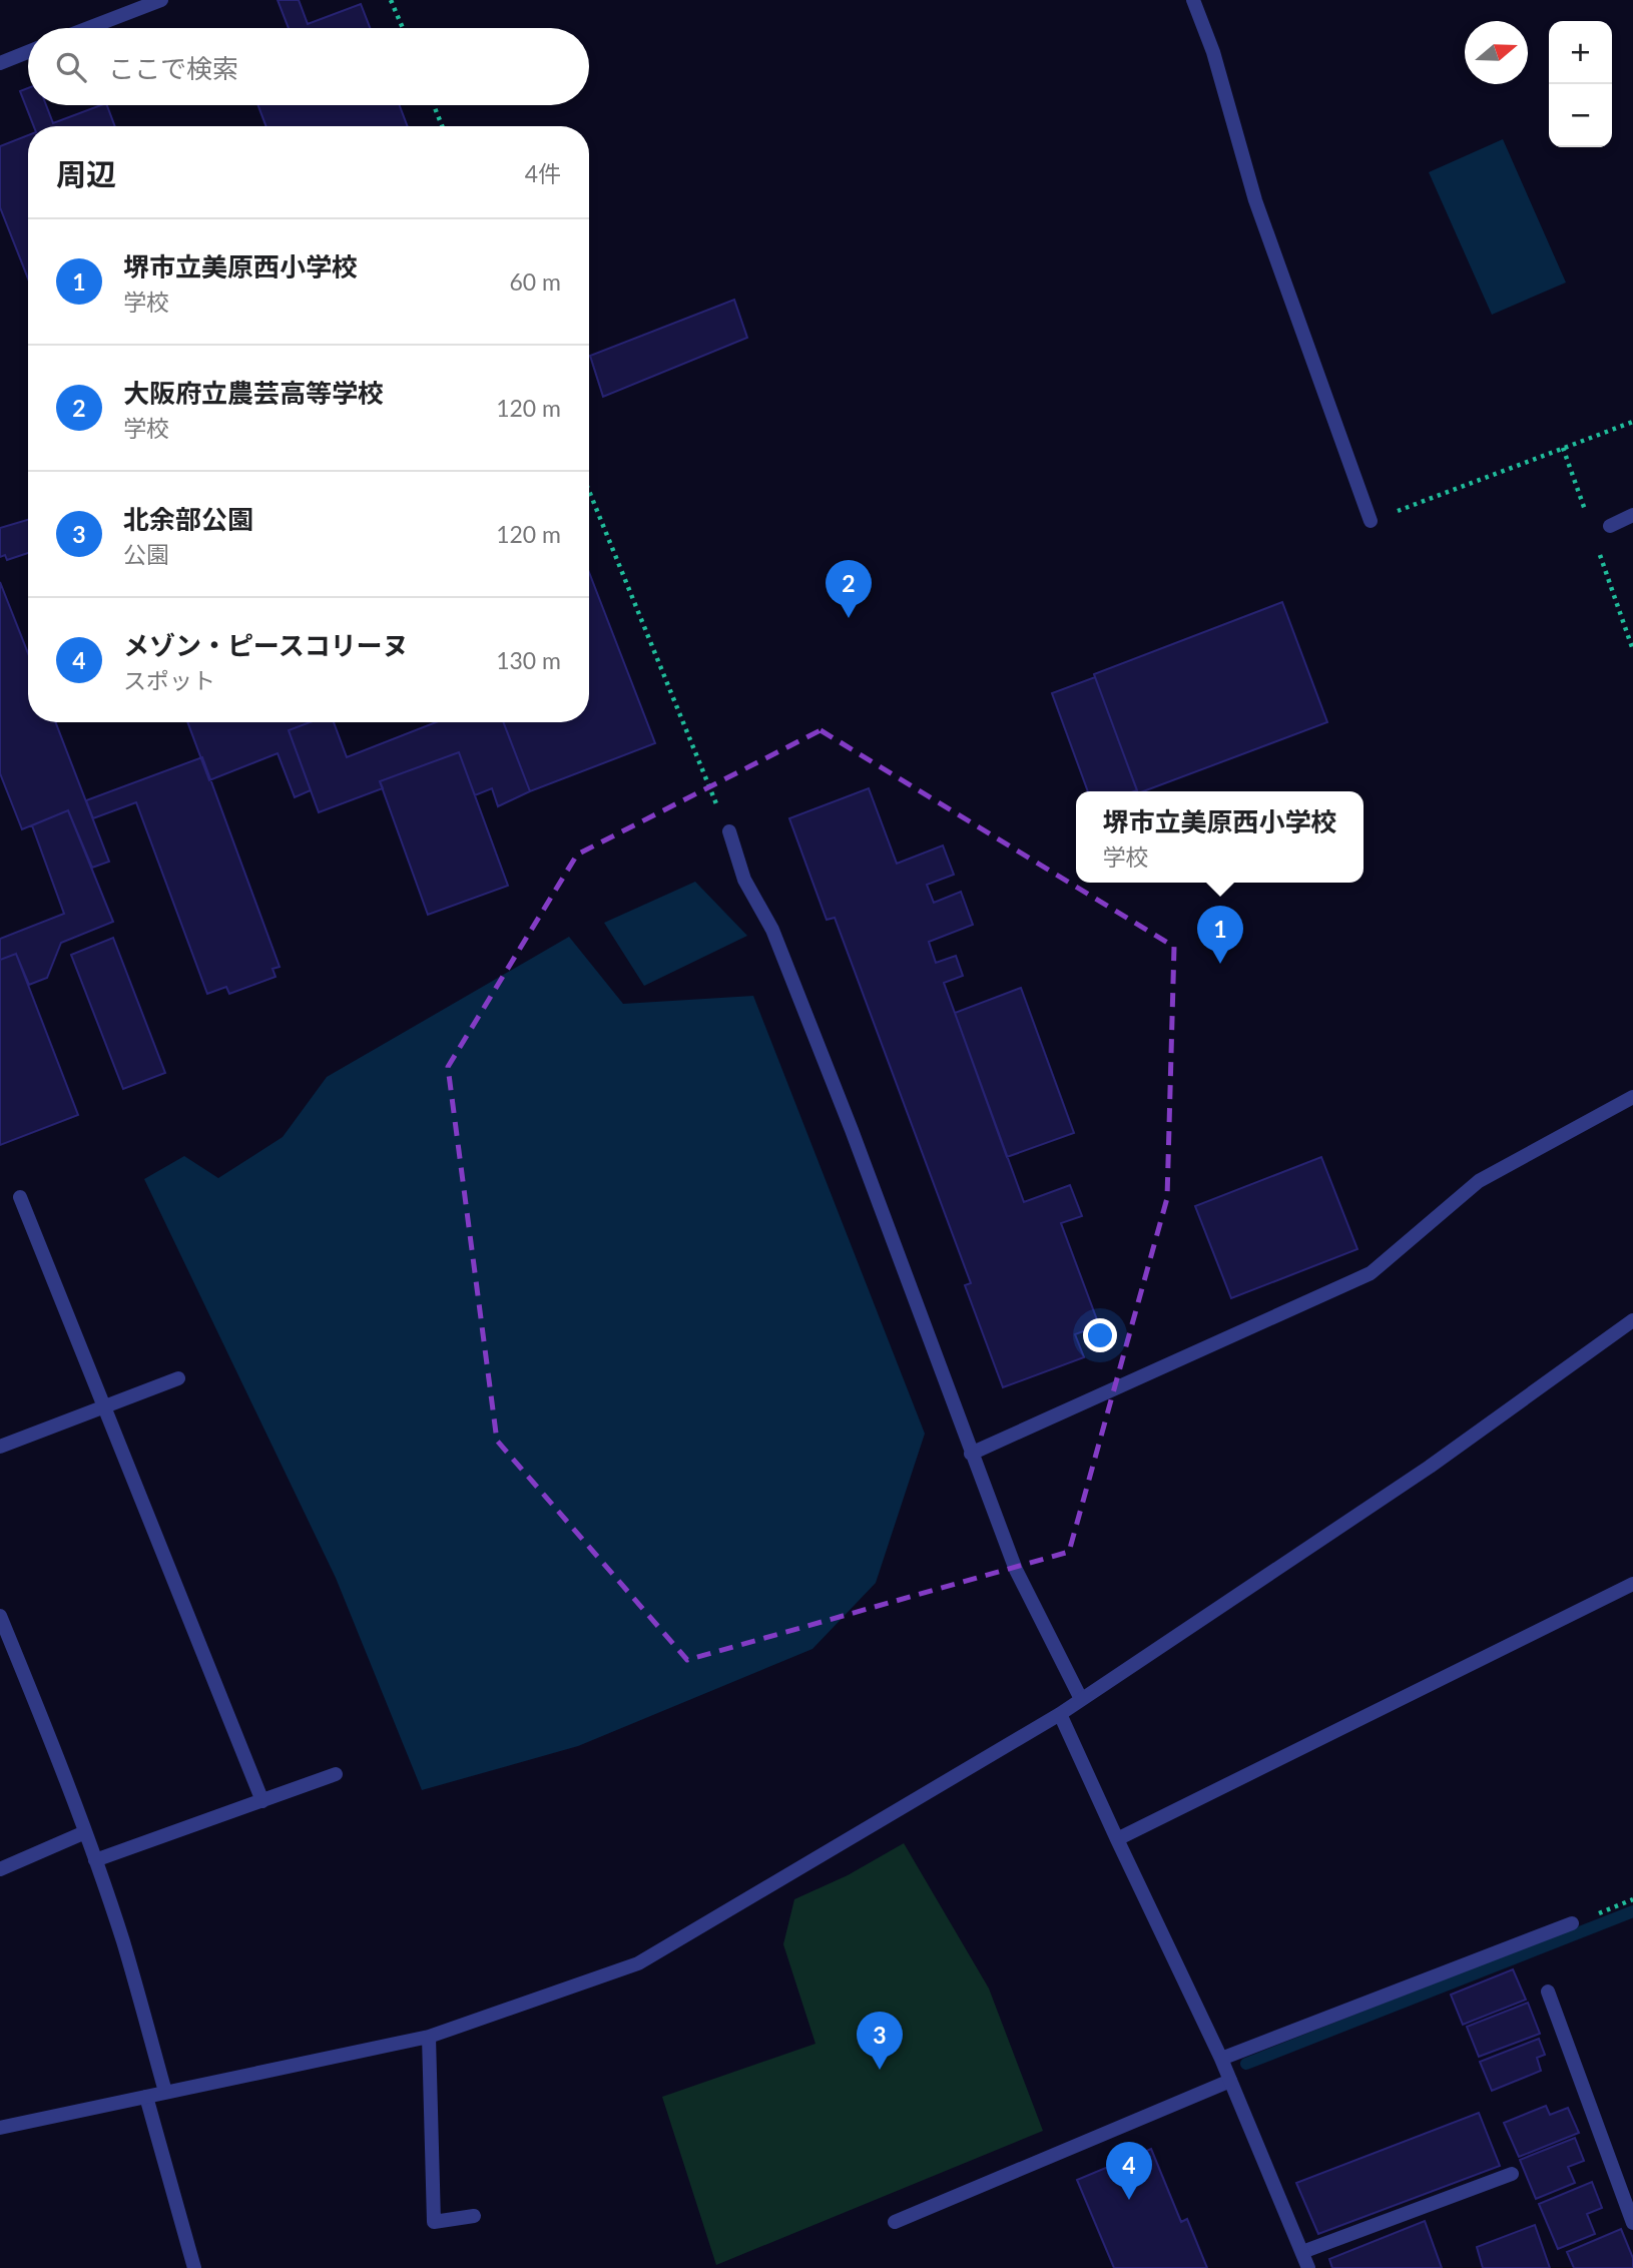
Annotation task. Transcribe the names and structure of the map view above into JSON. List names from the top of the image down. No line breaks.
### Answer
{"north":"right","page":{"map_buttons":["+","−"],"search":"ここで検索","heading":["周辺","4件"],"list":[{"mark":"1","name":"堺市立美原西小学校","note":"学校","value":"60 m"},{"mark":"2","name":"大阪府立農芸高等学校","note":"学校","value":"120 m"},{"mark":"3","name":"北余部公園","note":"公園","value":"120 m"},{"mark":"4","name":"メゾン・ピースコリーヌ","note":"スポット","value":"130 m"}],"pins":["2","1","3","4"],"popup":["堺市立美原西小学校","学校"]}}
